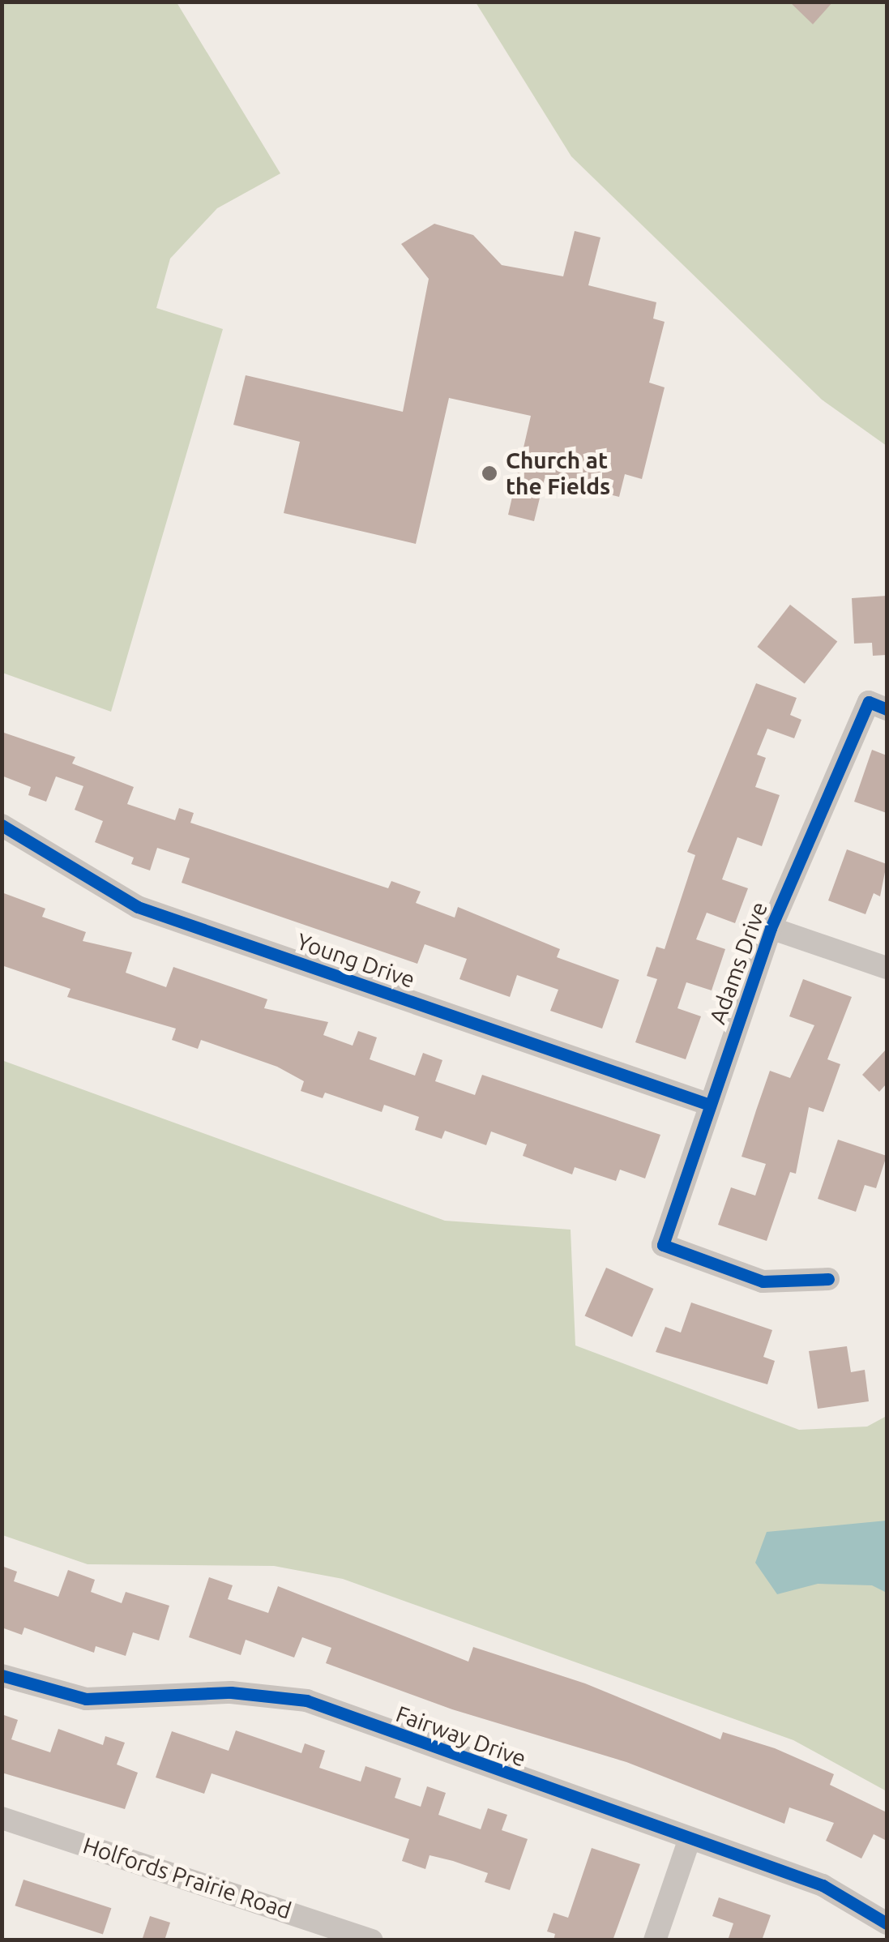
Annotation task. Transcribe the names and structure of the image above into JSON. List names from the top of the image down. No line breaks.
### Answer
{"streets":{"street":["Young Drive","Adams Drive","Fairway Drive","Holfords Prairie Road"]},"crossings":[["Young Drive","Adams Drive"]],"places":["Church at the Fields"]}
